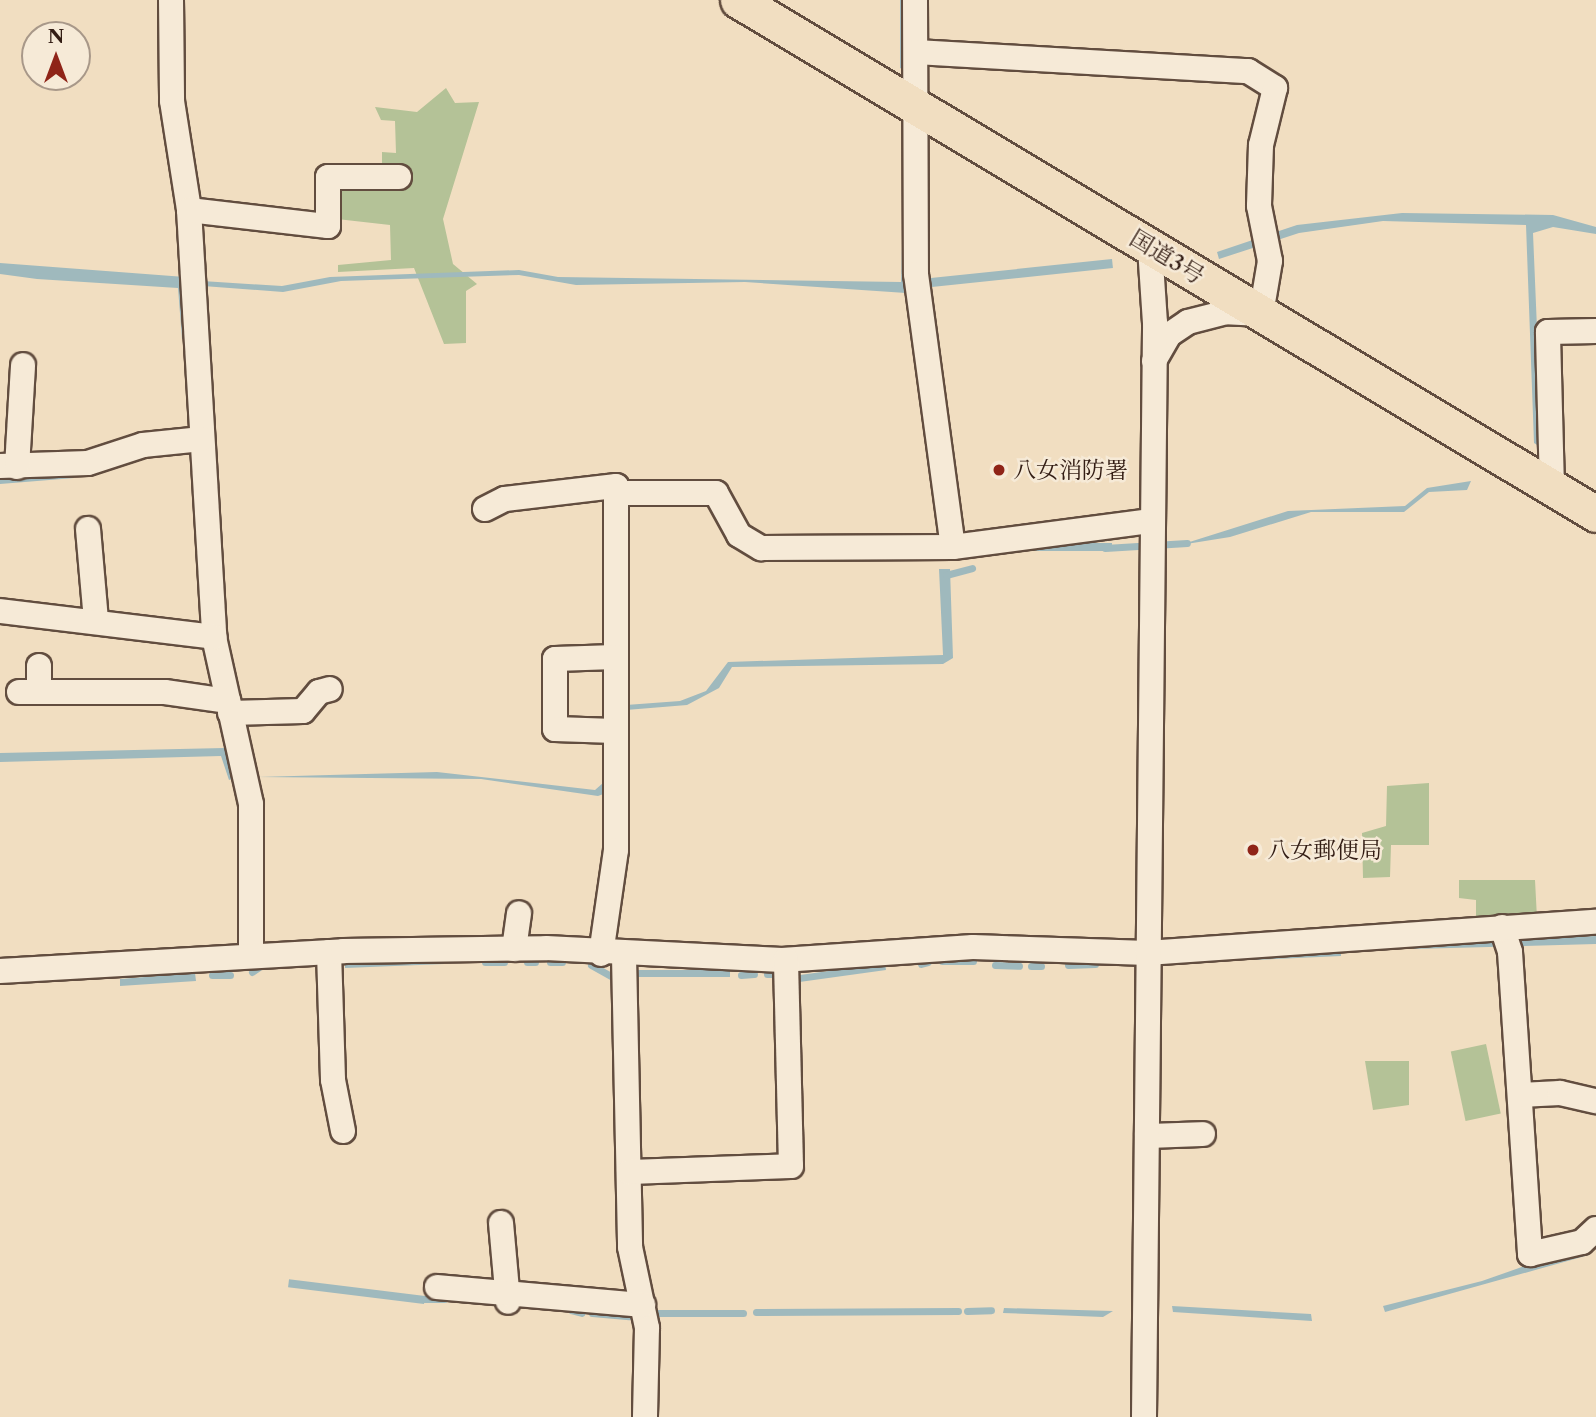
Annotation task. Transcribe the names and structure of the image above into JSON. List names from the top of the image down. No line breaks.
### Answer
{"streets":{"highway":["国道3号"]},"places":["八女消防署","八女郵便局"],"north":"top"}
